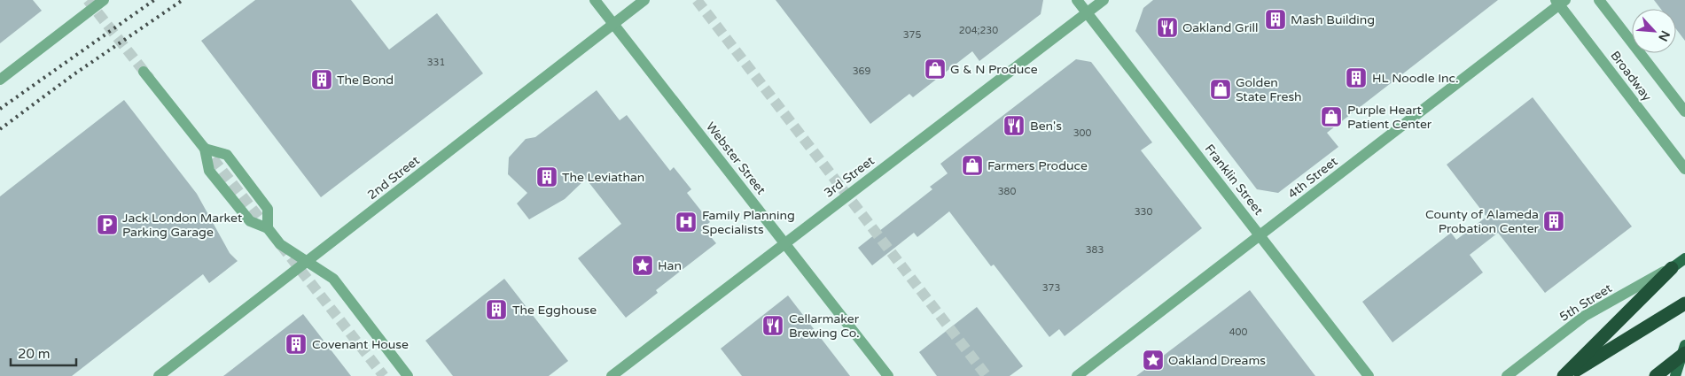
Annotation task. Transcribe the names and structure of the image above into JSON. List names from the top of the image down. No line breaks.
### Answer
{"streets":{"main road":["5th Street"],"street":["Broadway","Webster Street","3rd Street","2nd Street","4th Street","Franklin Street"]},"crossings":[["Broadway","4th Street"],["Webster Street","3rd Street"],["Webster Street","2nd Street"],["3rd Street","Franklin Street"],["4th Street","Franklin Street"]],"places":{"building":["Mash Building","HL Noodle Inc.","The Bond","The Leviathan","County of Alameda Probation Center","The Egghouse","Covenant House"],"restaurant":["Oakland Grill","Ben's","Cellarmaker Brewing Co."],"shop":["G & N Produce","Golden State Fresh","Purple Heart Patient Center","Farmers Produce"],"hospital":["Family Planning Specialists"],"parking":["Jack London Market Parking Garage"],"place":["Han","Oakland Dreams"]},"house_numbers":["204;230","375","331","369","300","380","330","383","373","400"],"scale_bar":"20 m","north":"bottom right"}
